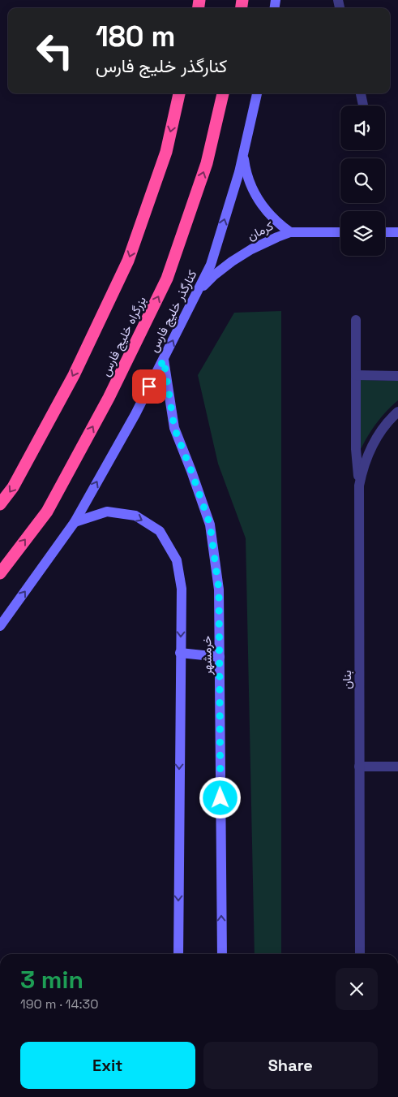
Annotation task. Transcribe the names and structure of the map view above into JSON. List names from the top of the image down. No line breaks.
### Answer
{"streets":{"highway":["بزرگراه خلیج فارس"],"street":["کرمان","کنارگذر خلیج فارس","خرمشهر","بنان"]},"crossings":[["کرمان","کنارگذر خلیج فارس"],["کنارگذر خلیج فارس","خرمشهر"]],"one_way":["کنارگذر خلیج فارس"],"page":{"turn":["180 m","کنارگذر خلیج فارس"],"heading":["3 min","190 m · 14:30"],"buttons":["Exit","Share"]}}
